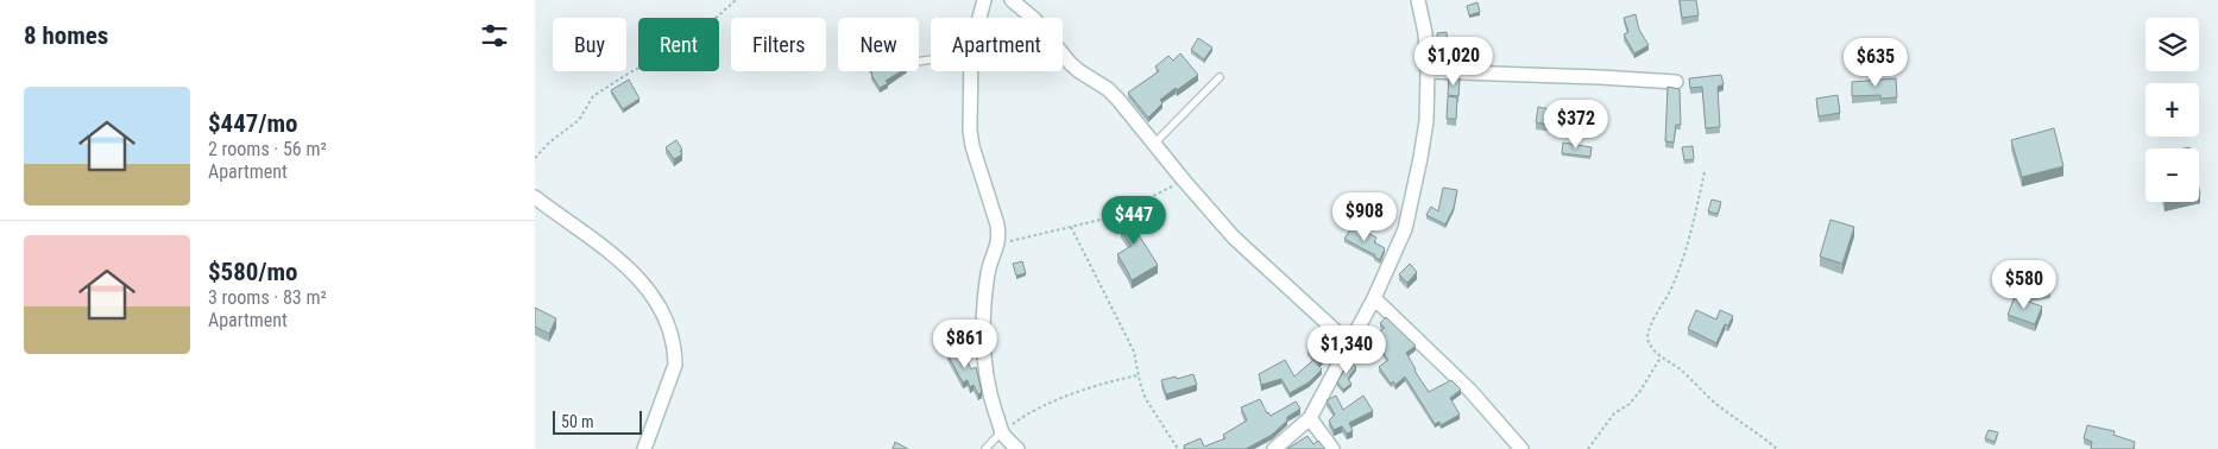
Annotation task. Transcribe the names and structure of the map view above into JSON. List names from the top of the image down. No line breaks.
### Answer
{"scale_bar":"50 m","page":{"heading":"8 homes","map_buttons":["+","−"],"chip":["Buy","Rent","Filters","New","Apartment"],"price":["$1,020","$635","$372","$908","$447","$580","$861","$1,340"],"list":[{"name":"$447/mo","note":"2 rooms · 56 m² · Apartment"},{"name":"$580/mo","note":"3 rooms · 83 m² · Apartment"}],"scale":"50 m"}}
